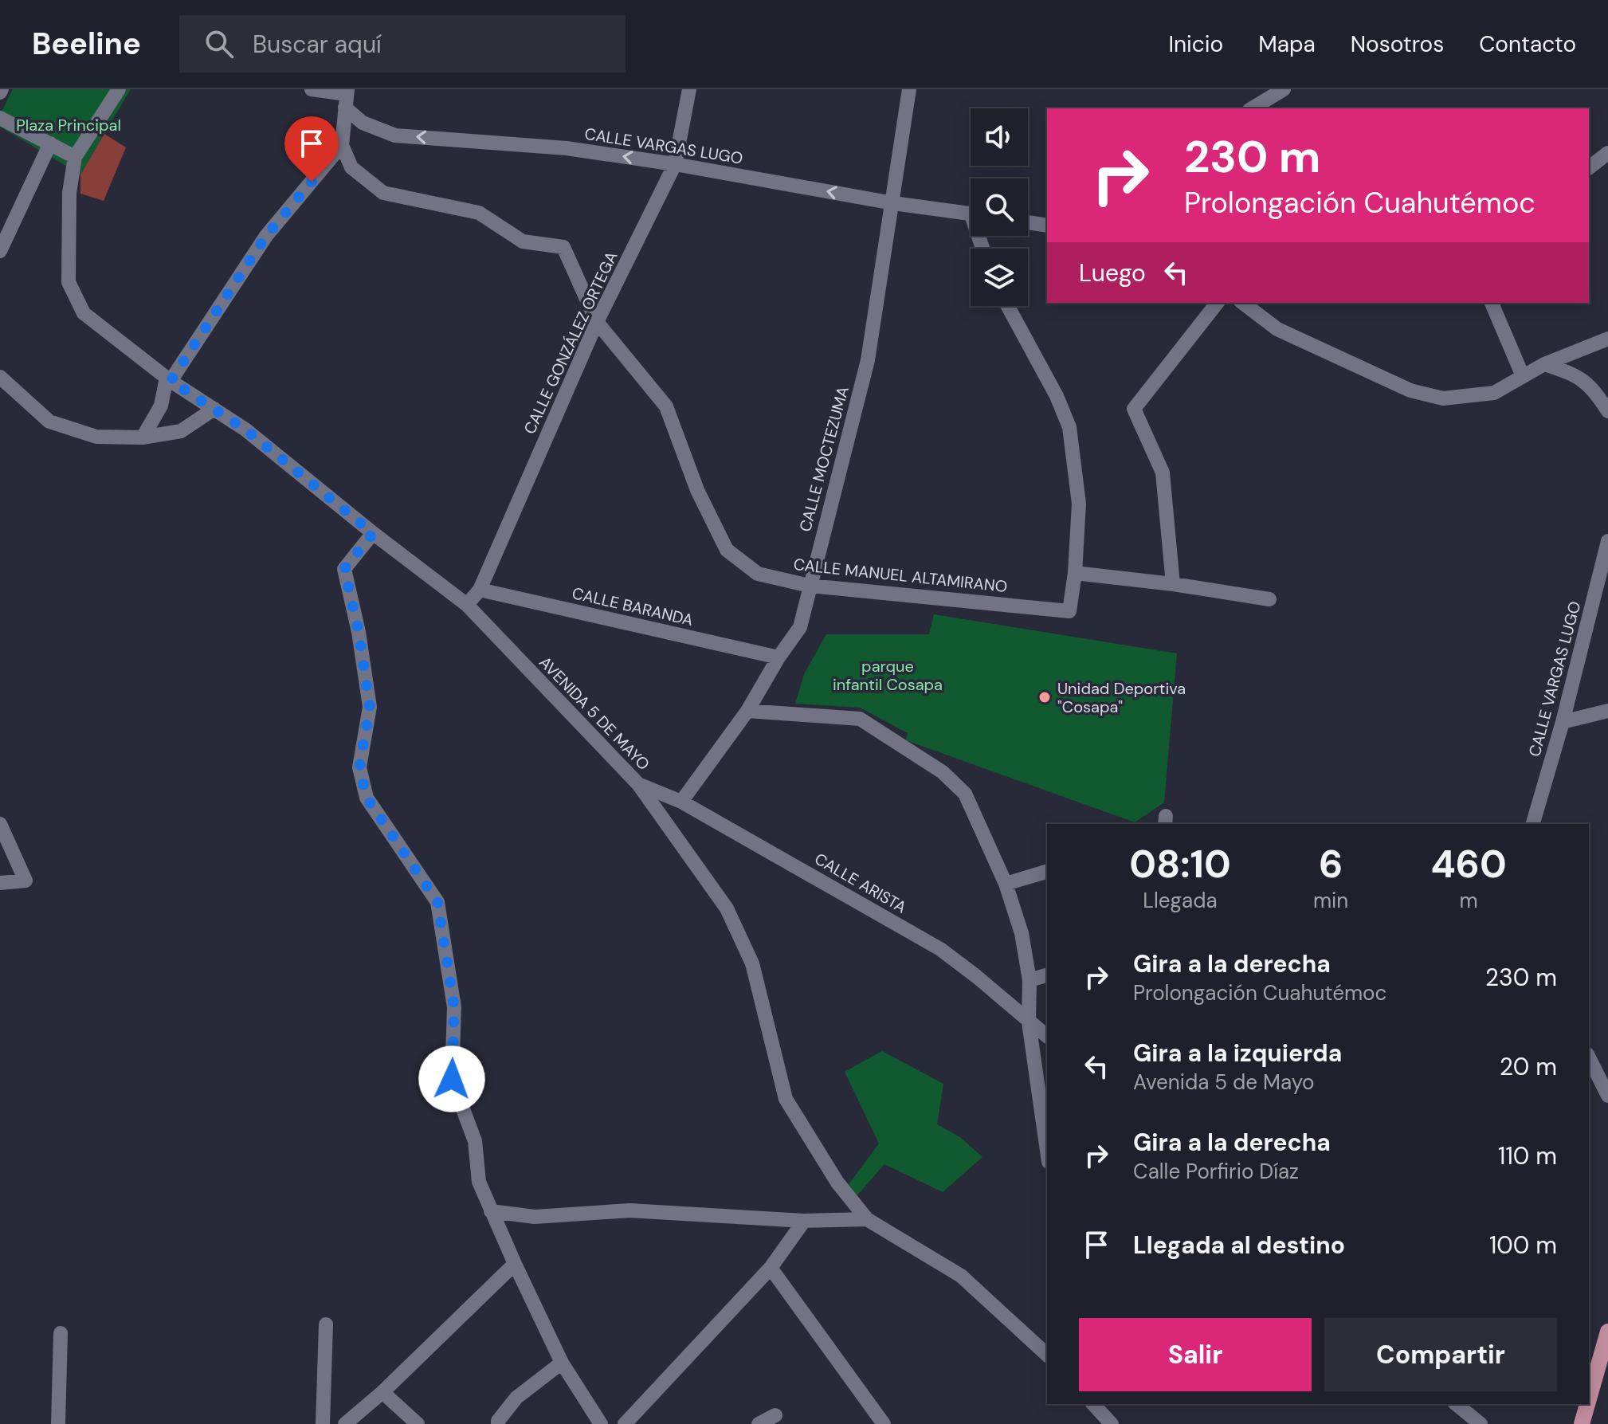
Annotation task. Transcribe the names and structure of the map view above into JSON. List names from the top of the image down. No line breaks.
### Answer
{"streets":{"street":["CALLE VARGAS LUGO","CALLE GONZÁLEZ ORTEGA","CALLE MOCTEZUMA","CALLE MANUEL ALTAMIRANO","CALLE BARANDA","AVENIDA 5 DE MAYO","CALLE ARISTA"]},"crossings":[["CALLE VARGAS LUGO","CALLE GONZÁLEZ ORTEGA"],["CALLE VARGAS LUGO","CALLE MOCTEZUMA"],["CALLE GONZÁLEZ ORTEGA","CALLE MANUEL ALTAMIRANO"],["CALLE GONZÁLEZ ORTEGA","CALLE BARANDA"],["CALLE GONZÁLEZ ORTEGA","AVENIDA 5 DE MAYO"],["CALLE MOCTEZUMA","CALLE MANUEL ALTAMIRANO"],["CALLE MOCTEZUMA","CALLE BARANDA"],["CALLE MOCTEZUMA","CALLE ARISTA"],["AVENIDA 5 DE MAYO","CALLE ARISTA"]],"one_way":["CALLE VARGAS LUGO"],"parks":["Plaza Principal","parque infantil Cosapa"],"places":["Unidad Deportiva \"Cosapa\""],"page":{"header":"Beeline","search":"Buscar aquí","nav":["Inicio","Mapa","Nosotros","Contacto"],"turn":["230 m","Prolongación Cuahutémoc"],"then":"Luego","eta":["08:10","Llegada","6","min","460","m"],"list":[{"name":"Gira a la derecha","note":"Prolongación Cuahutémoc","value":"230 m"},{"name":"Gira a la izquierda","note":"Avenida 5 de Mayo","value":"20 m"},{"name":"Gira a la derecha","note":"Calle Porfirio Díaz","value":"110 m"},{"name":"Llegada al destino","value":"100 m"}],"buttons":["Salir","Compartir"]}}
